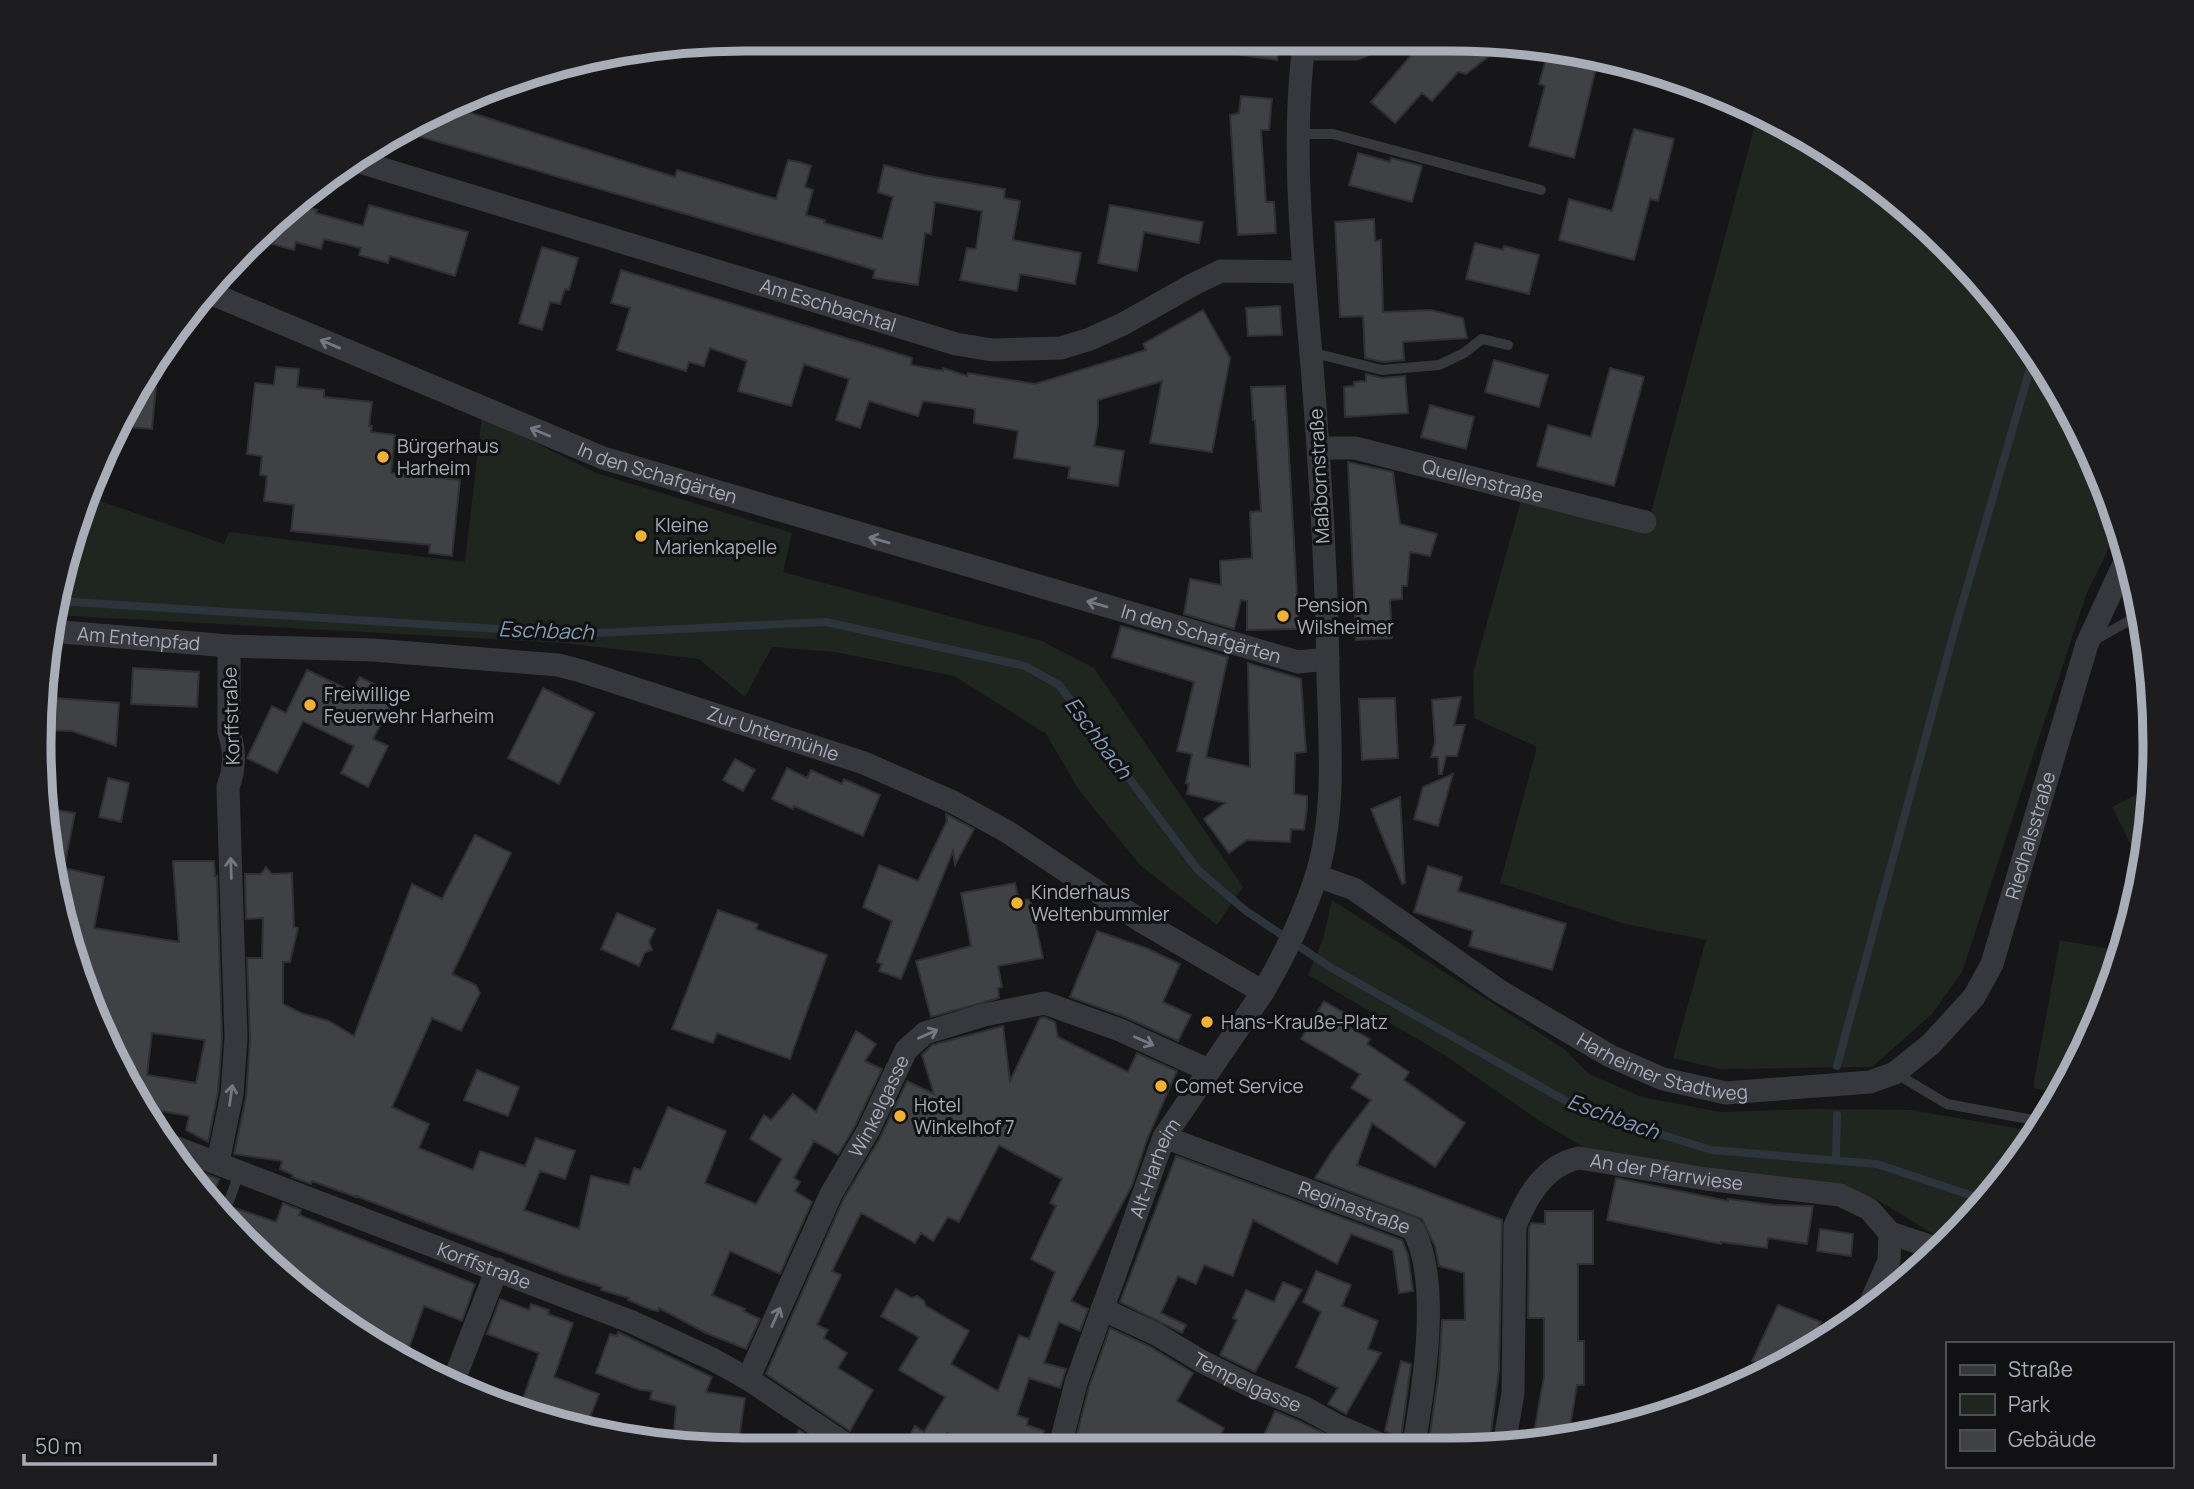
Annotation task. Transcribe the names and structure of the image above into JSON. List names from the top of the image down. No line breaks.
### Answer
{"streets":{"street":["Am Eschbachtal","In den Schafgärten","Maßbornstraße","Quellenstraße","Am Entenpfad","Korffstraße","Zur Untermühle","Riedhalsstraße","Harheimer Stadtweg","Winkelgasse","Alt-Harheim","An der Pfarrwiese","Reginastraße","Tempelgasse"]},"crossings":[["Am Eschbachtal","Maßbornstraße"],["In den Schafgärten","Maßbornstraße"],["Maßbornstraße","Quellenstraße"],["Maßbornstraße","Harheimer Stadtweg"],["Maßbornstraße","Alt-Harheim"],["Am Entenpfad","Korffstraße"],["Am Entenpfad","Zur Untermühle"],["Korffstraße","Zur Untermühle"],["Korffstraße","Winkelgasse"],["Zur Untermühle","Alt-Harheim"],["Riedhalsstraße","Harheimer Stadtweg"],["Winkelgasse","Alt-Harheim"],["Alt-Harheim","Reginastraße"],["Alt-Harheim","Tempelgasse"]],"one_way":["In den Schafgärten","Korffstraße","Winkelgasse"],"water":["Eschbach"],"places":["Bürgerhaus Harheim","Kleine Marienkapelle","Pension Wilsheimer","Freiwillige Feuerwehr Harheim","Kinderhaus Weltenbummler","Hans-Krauße-Platz","Comet Service","Hotel Winkelhof 7"],"legend":["Straße","Park","Gebäude"],"scale_bar":"50 m"}
